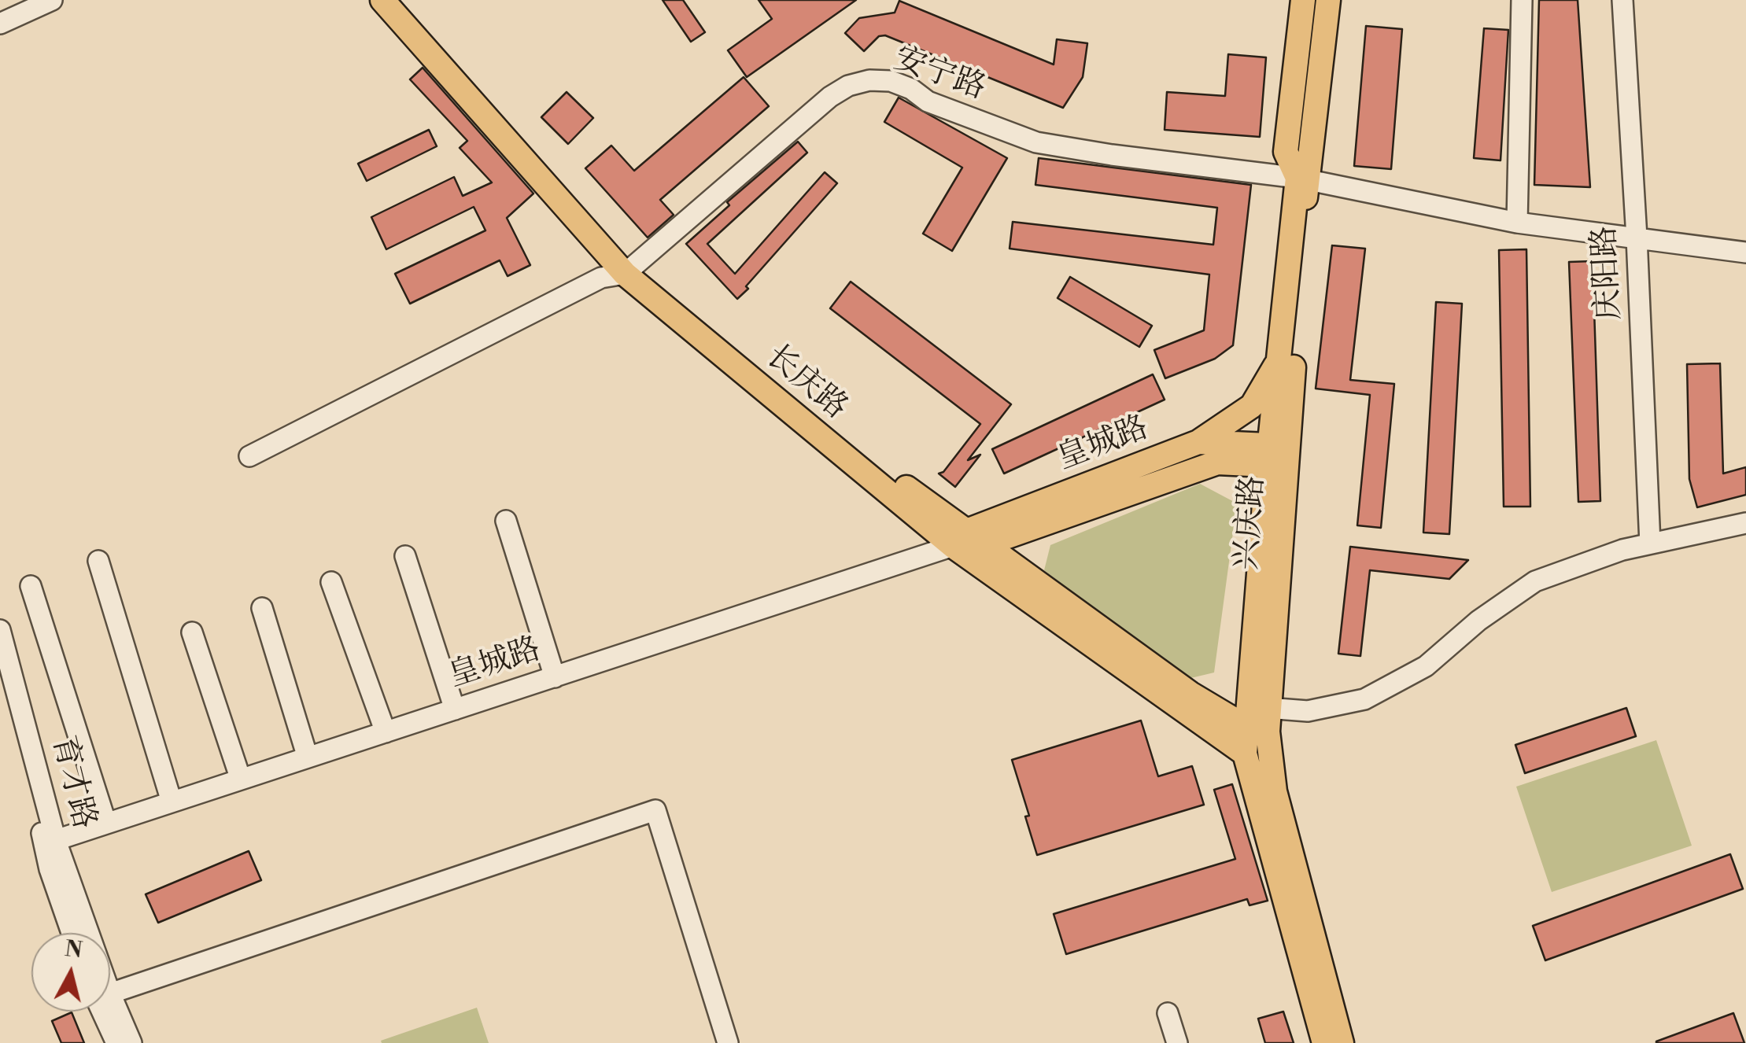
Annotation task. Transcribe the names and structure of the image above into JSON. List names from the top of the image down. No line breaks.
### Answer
{"streets":{"main road":["长庆路","皇城路","兴庆路"],"street":["安宁路","庆阳路","育才路"]},"crossings":[["安宁路","庆阳路"],["安宁路","长庆路"],["安宁路","兴庆路"],["长庆路","皇城路"],["长庆路","兴庆路"],["皇城路","兴庆路"],["皇城路","育才路"]],"north":"top"}
